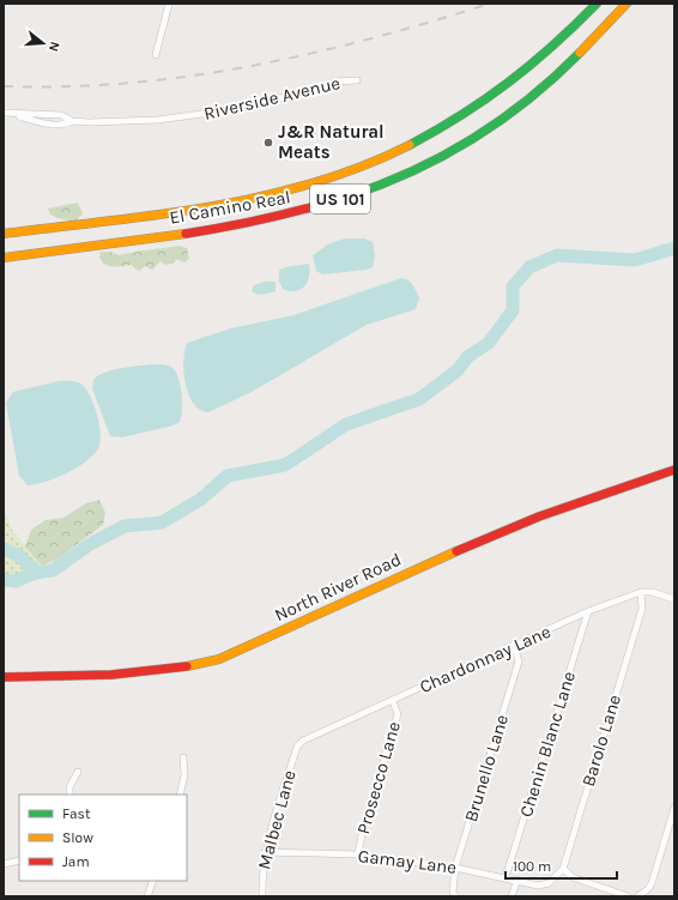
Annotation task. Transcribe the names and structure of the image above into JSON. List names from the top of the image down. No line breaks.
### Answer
{"streets":{"main road":["US 101","El Camino Real","North River Road"],"street":["Riverside Avenue","Chardonnay Lane","Barolo Lane","Chenin Blanc Lane","Brunello Lane","Prosecco Lane","Malbec Lane","Gamay Lane"]},"crossings":[["Chardonnay Lane","Barolo Lane"],["Chardonnay Lane","Chenin Blanc Lane"],["Chardonnay Lane","Brunello Lane"],["Chardonnay Lane","Prosecco Lane"],["Chardonnay Lane","Malbec Lane"],["Barolo Lane","Gamay Lane"],["Chenin Blanc Lane","Gamay Lane"],["Brunello Lane","Gamay Lane"],["Prosecco Lane","Gamay Lane"],["Malbec Lane","Gamay Lane"]],"places":["J&R Natural Meats"],"legend":["Fast","Slow","Jam"],"scale_bar":"100 m","north":"right"}
